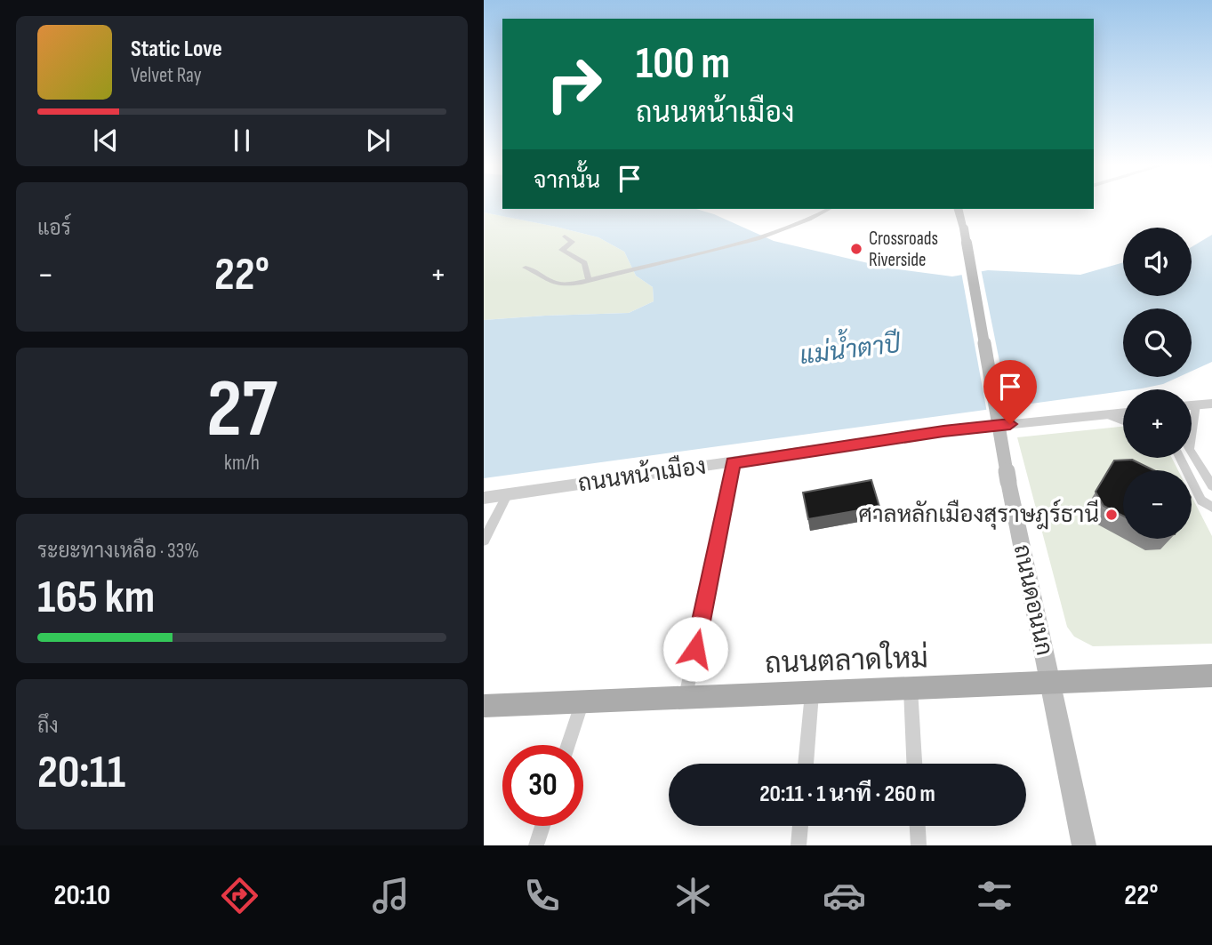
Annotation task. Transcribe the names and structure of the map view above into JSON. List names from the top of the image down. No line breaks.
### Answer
{"streets":{"main road":["ถนนดอนนก","ถนนตลาดใหม่"],"street":["ถนนหน้าเมือง"]},"crossings":[["ถนนดอนนก","ถนนตลาดใหม่"]],"water":["แม่น้ำตาปี"],"places":["Crossroads Riverside","ศาลหลักเมืองสุราษฎร์ธานี"],"page":{"turn":["100 m","ถนนหน้าเมือง"],"song":["Static Love","Velvet Ray"],"then":"จากนั้น","tile":["แอร์",["27","km/h"],["ระยะทางเหลือ · 33%","165 km"],["ถึง","20:11"]],"map_buttons":["+","−"],"heat":["−","22°","+"],"limit":"30","trip":"20:11 · 1 นาที · 260 m","tabs":["20:10","22°"]}}
